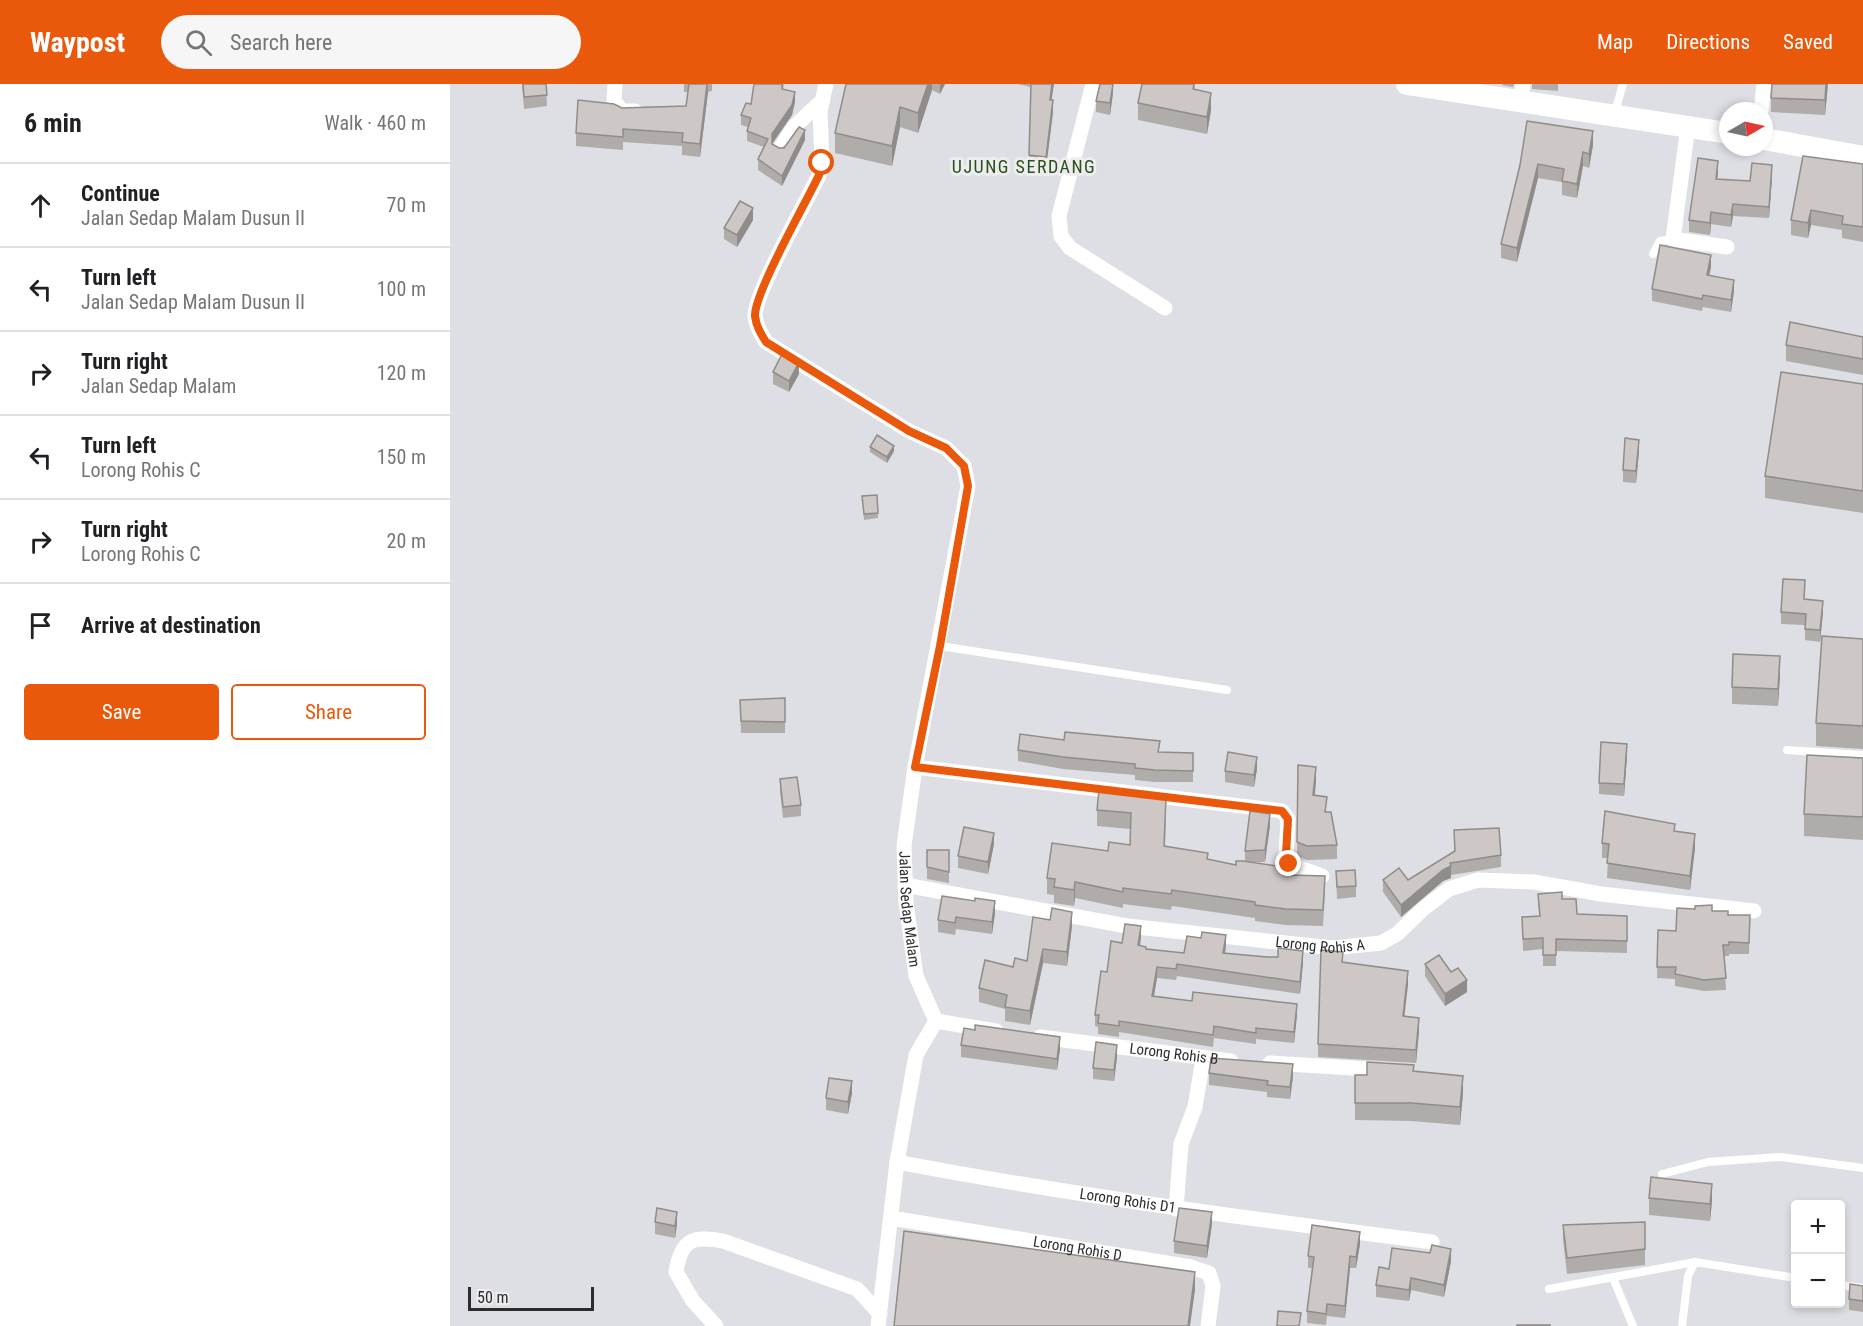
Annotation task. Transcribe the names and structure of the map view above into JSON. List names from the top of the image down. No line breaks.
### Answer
{"streets":{"street":["Jalan Sedap Malam","Lorong Rohis A","Lorong Rohis B","Lorong Rohis D1","Lorong Rohis D"]},"crossings":[["Jalan Sedap Malam","Lorong Rohis A"]],"districts":["UJUNG SERDANG"],"scale_bar":"50 m","north":"right","page":{"header":"Waypost","search":"Search here","nav":["Map","Directions","Saved"],"heading":["6 min","Walk · 460 m"],"list":[["Continue","Jalan Sedap Malam Dusun II","70 m"],["Turn left","Jalan Sedap Malam Dusun II","100 m"],["Turn right","Jalan Sedap Malam","120 m"],["Turn left","Lorong Rohis C","150 m"],["Turn right","Lorong Rohis C","20 m"],"Arrive at destination"],"buttons":["Save","Share"],"map_buttons":["+","−"],"scale":"50 m"}}
